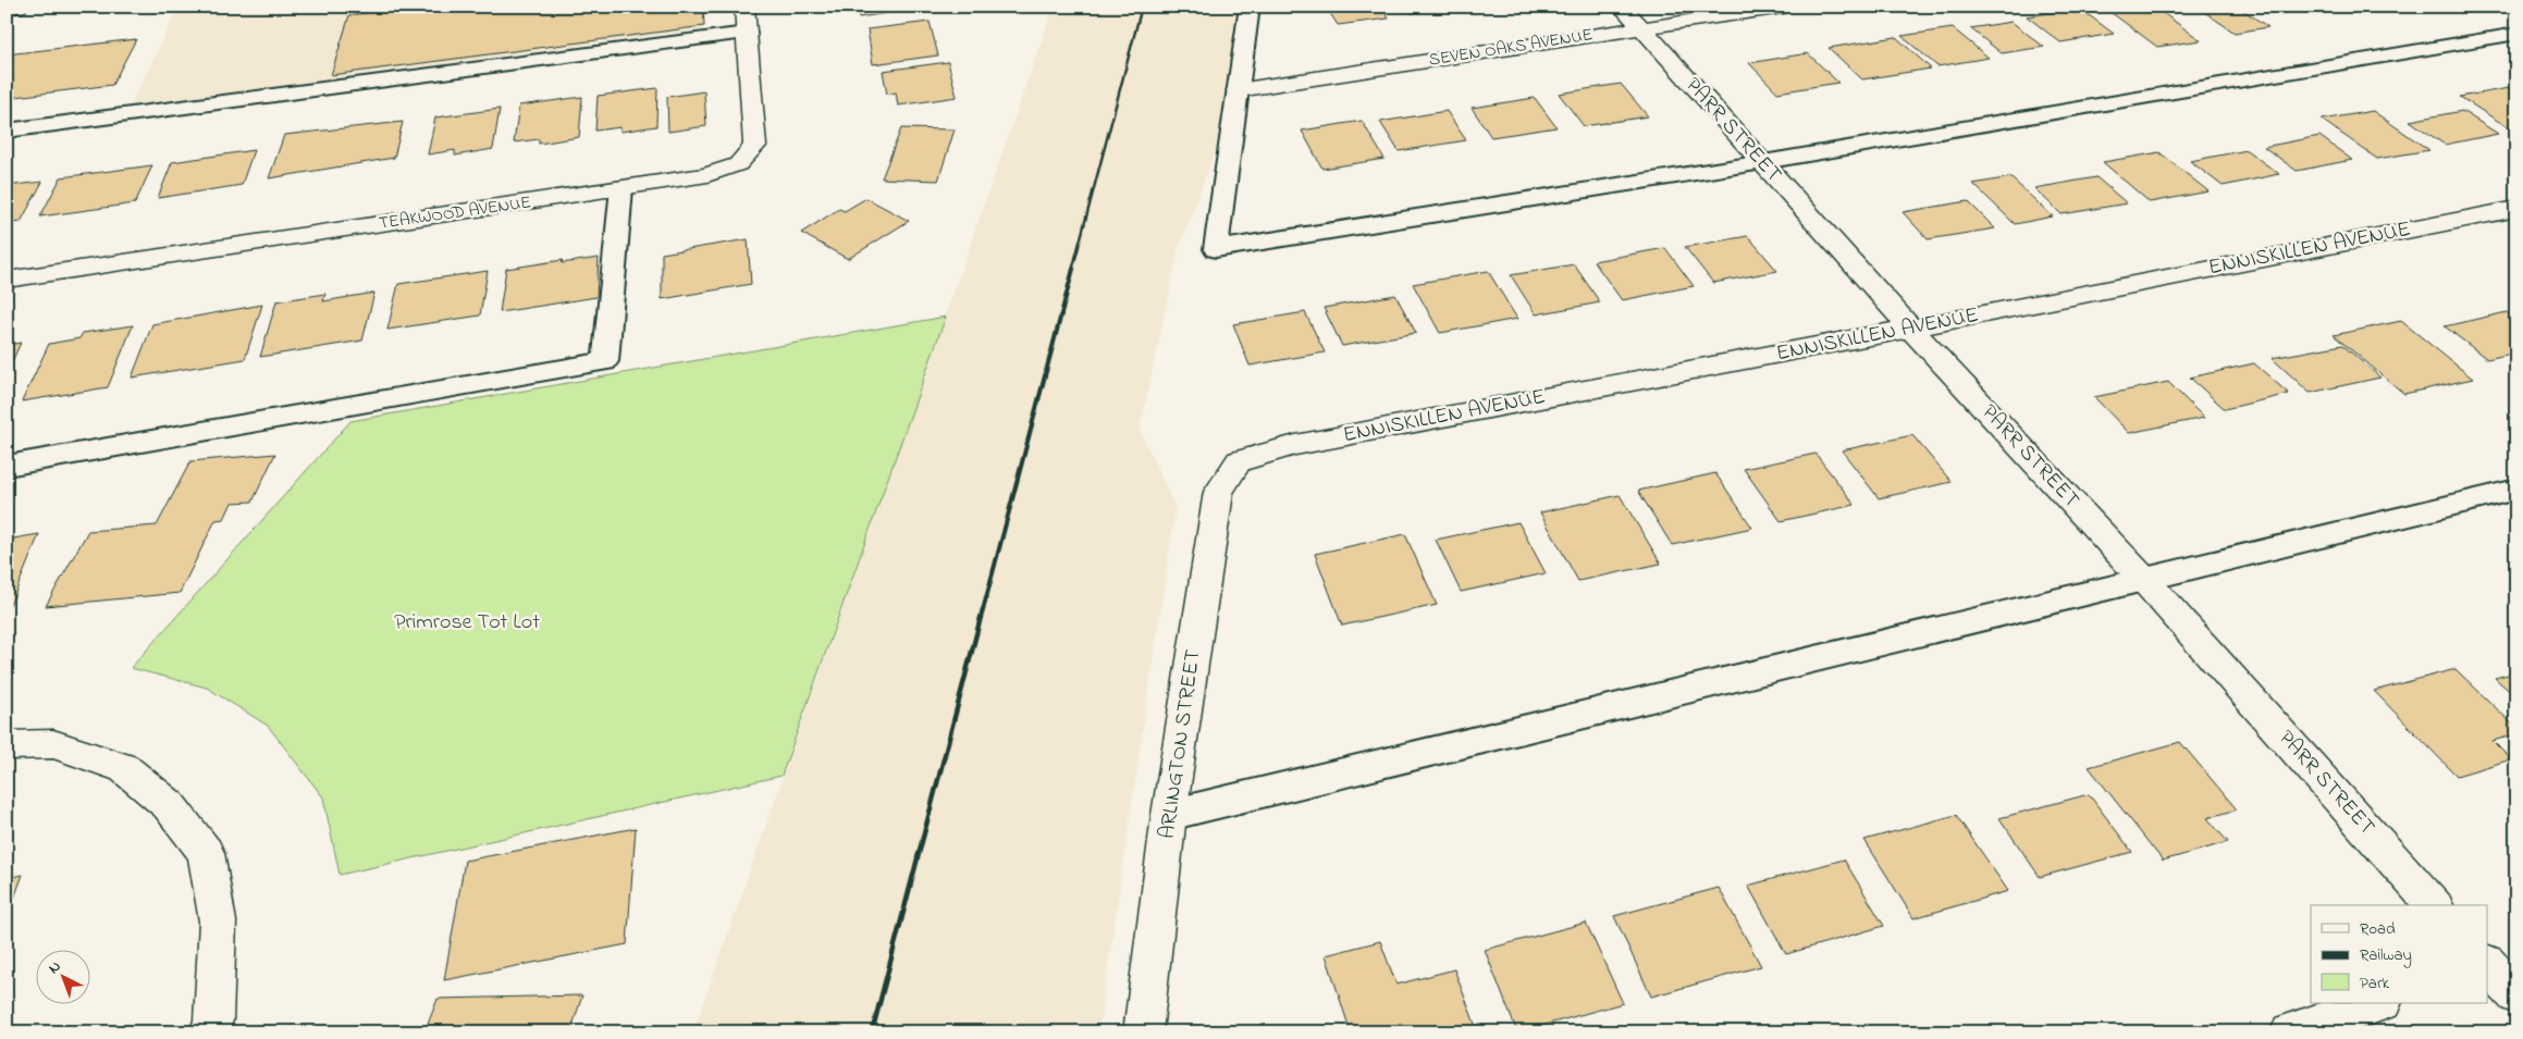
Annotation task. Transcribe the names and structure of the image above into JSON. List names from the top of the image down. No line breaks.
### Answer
{"streets":{"street":["SEVEN OAKS AVENUE","PARR STREET","TEAKWOOD AVENUE","ENNISKILLEN AVENUE","ARLINGTON STREET"]},"crossings":[["SEVEN OAKS AVENUE","PARR STREET"],["PARR STREET","ENNISKILLEN AVENUE"],["ENNISKILLEN AVENUE","ARLINGTON STREET"]],"parks":["Primrose Tot Lot"],"legend":["Road","Railway","Park"],"north":"top left"}
